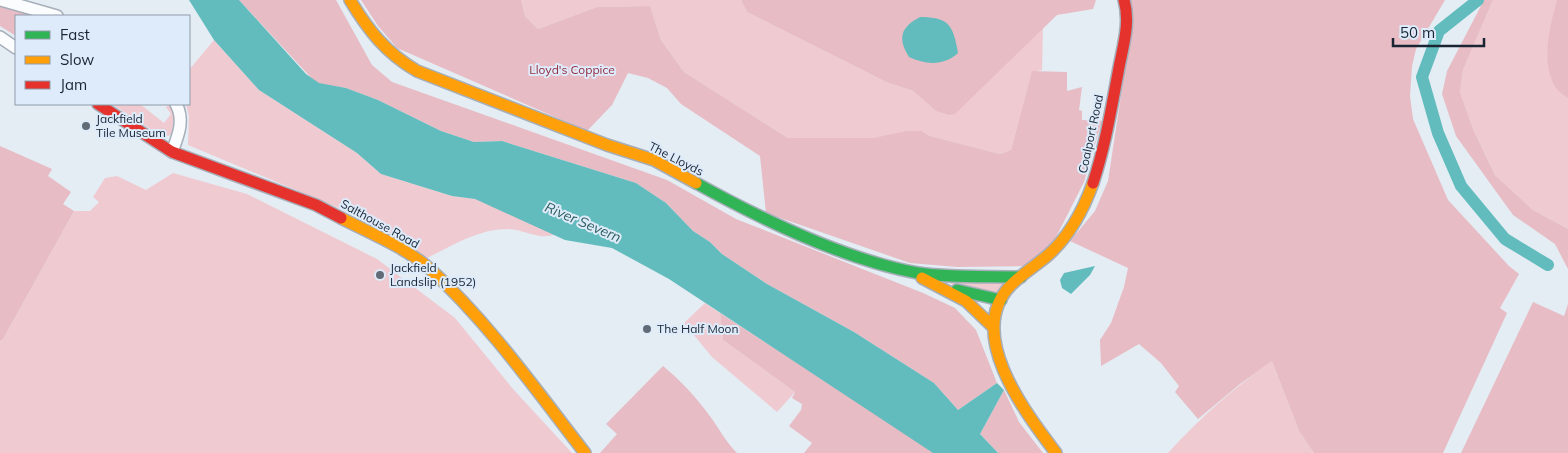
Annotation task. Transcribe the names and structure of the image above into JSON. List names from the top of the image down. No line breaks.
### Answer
{"streets":{"street":["Coalport Road","The Lloyds","Salthouse Road"]},"crossings":[["Coalport Road","The Lloyds"]],"water":["River Severn"],"parks":["Lloyd's Coppice"],"places":["Jackfield Tile Museum","Jackfield Landslip (1952)","The Half Moon"],"legend":["Fast","Slow","Jam"],"scale_bar":"50 m"}
